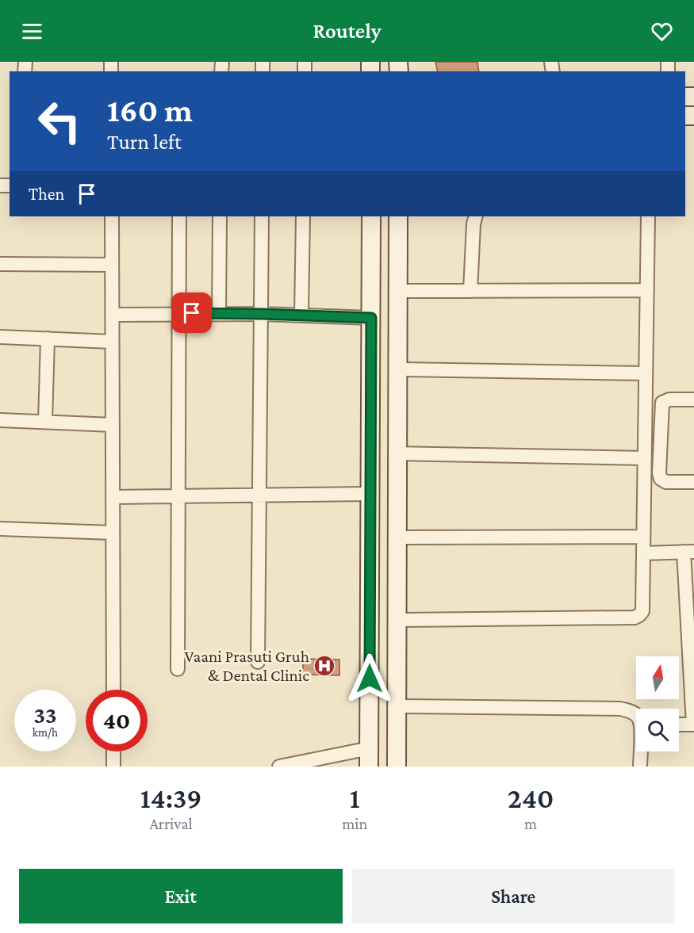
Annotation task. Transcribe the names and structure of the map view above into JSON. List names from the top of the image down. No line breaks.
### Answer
{"places":{"hospital":["Vaani Prasuti Gruh & Dental Clinic"]},"north":"top","page":{"header":"Routely","turn":["160 m","Turn left"],"then":"Then","speed":"33 km/h","limit":"40","eta":["14:39","Arrival","1","min","240","m"],"buttons":["Exit","Share"]}}
